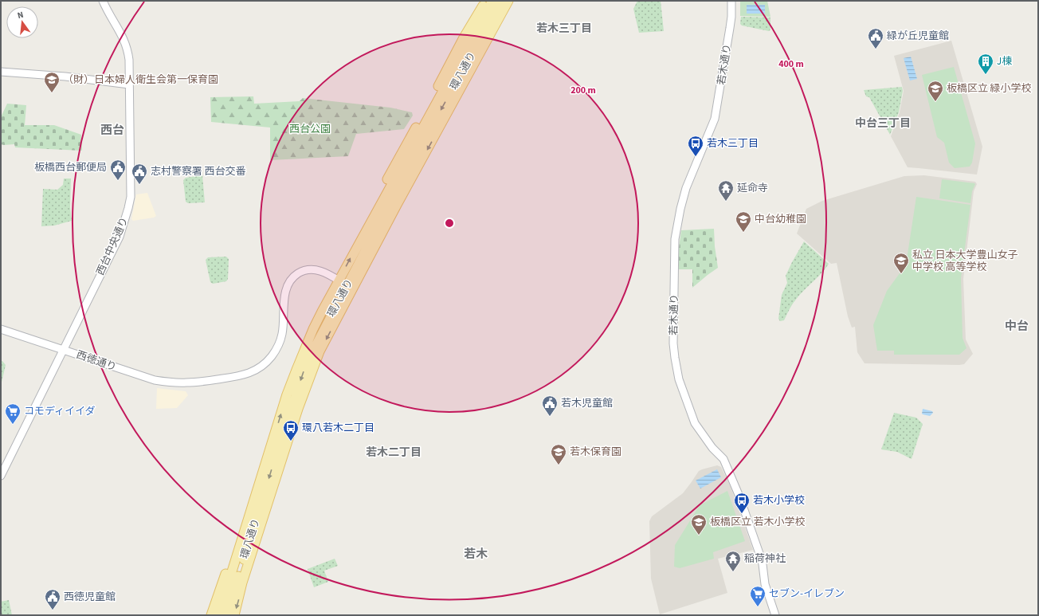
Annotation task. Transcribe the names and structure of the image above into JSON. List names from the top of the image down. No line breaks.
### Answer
{"streets":{"main road":["環八通り"],"street":["若木通り","西台中央通り","西徳通り"]},"crossings":[["環八通り","西徳通り"],["西台中央通り","西徳通り"]],"districts":["若木三丁目","中台三丁目","西台","中台","若木二丁目","若木"],"parks":["西台公園"],"places":{"public building":["緑が丘児童館","板橋西台郵便局","志村警察署 西台交番","若木児童館","西徳児童館"],"building":["J棟"],"school or university":["（財）日本婦人衛生会第一保育園","板橋区立 緑小学校","中台幼稚園","私立 日本大学豊山女子 中学校 高等学校","若木保育園","板橋区立 若木小学校"],"bus stop":["若木三丁目","環八若木二丁目","若木小学校"],"temple":["延命寺","稲荷神社"],"supermarket":["コモディイイダ","セブン-イレブン"]},"north":"top","rings":["400 m","200 m"]}
